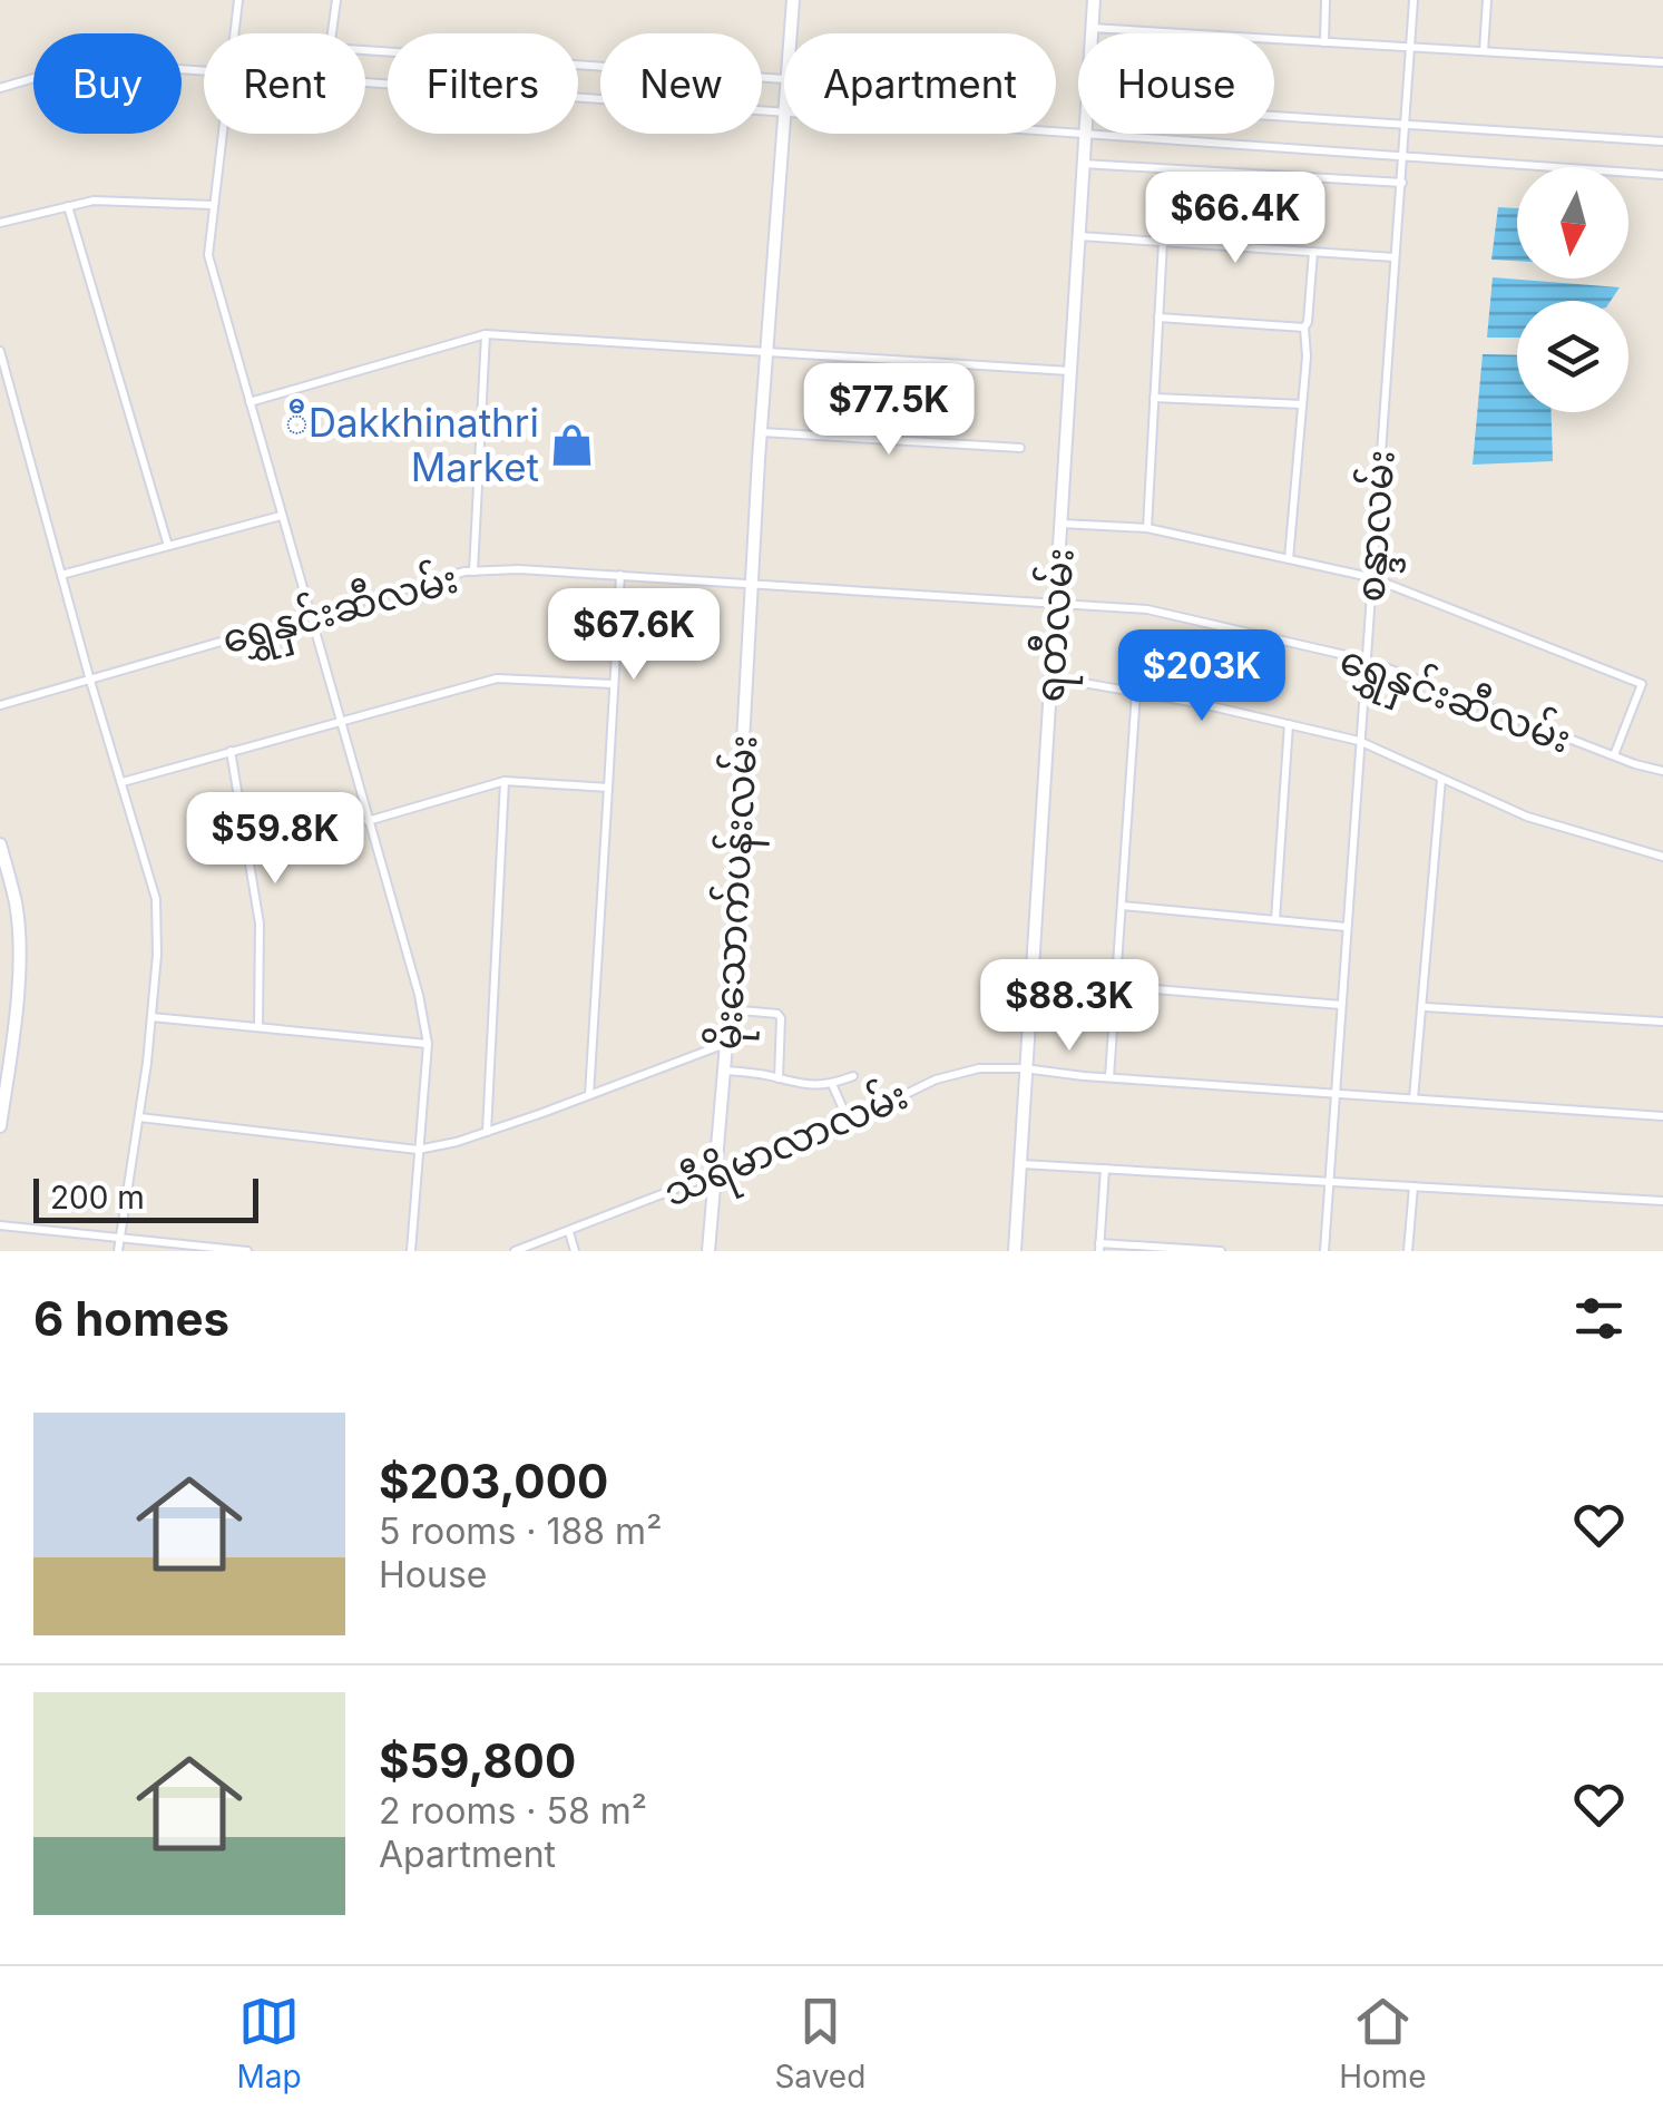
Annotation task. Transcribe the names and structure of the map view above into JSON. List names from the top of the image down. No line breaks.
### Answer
{"streets":{"street":["စန္ဒာလမ်း","ရွှေနှင်းဆီလမ်း","ရတီလမ်း","မိုးသောက်ပန်းလမ်း","သီရိမာလာလမ်း"]},"crossings":[["စန္ဒာလမ်း","ရွှေနှင်းဆီလမ်း"],["စန္ဒာလမ်း","သီရိမာလာလမ်း"],["ရွှေနှင်းဆီလမ်း","ရတီလမ်း"],["ရွှေနှင်းဆီလမ်း","မိုးသောက်ပန်းလမ်း"],["ရတီလမ်း","သီရိမာလာလမ်း"],["မိုးသောက်ပန်းလမ်း","သီရိမာလာလမ်း"]],"places":{"shop":["ီDakkhinathri Market"]},"scale_bar":"200 m","north":"bottom","page":{"chip":["Buy","Rent","Filters","New","Apartment","House"],"price":["$66.4K","$77.5K","$67.6K","$203K","$59.8K","$88.3K"],"scale":"200 m","heading":"6 homes","list":[{"name":"$203,000","note":"5 rooms · 188 m² · House"},{"name":"$59,800","note":"2 rooms · 58 m² · Apartment"}],"tabs":["Map","Saved","Home"]}}
